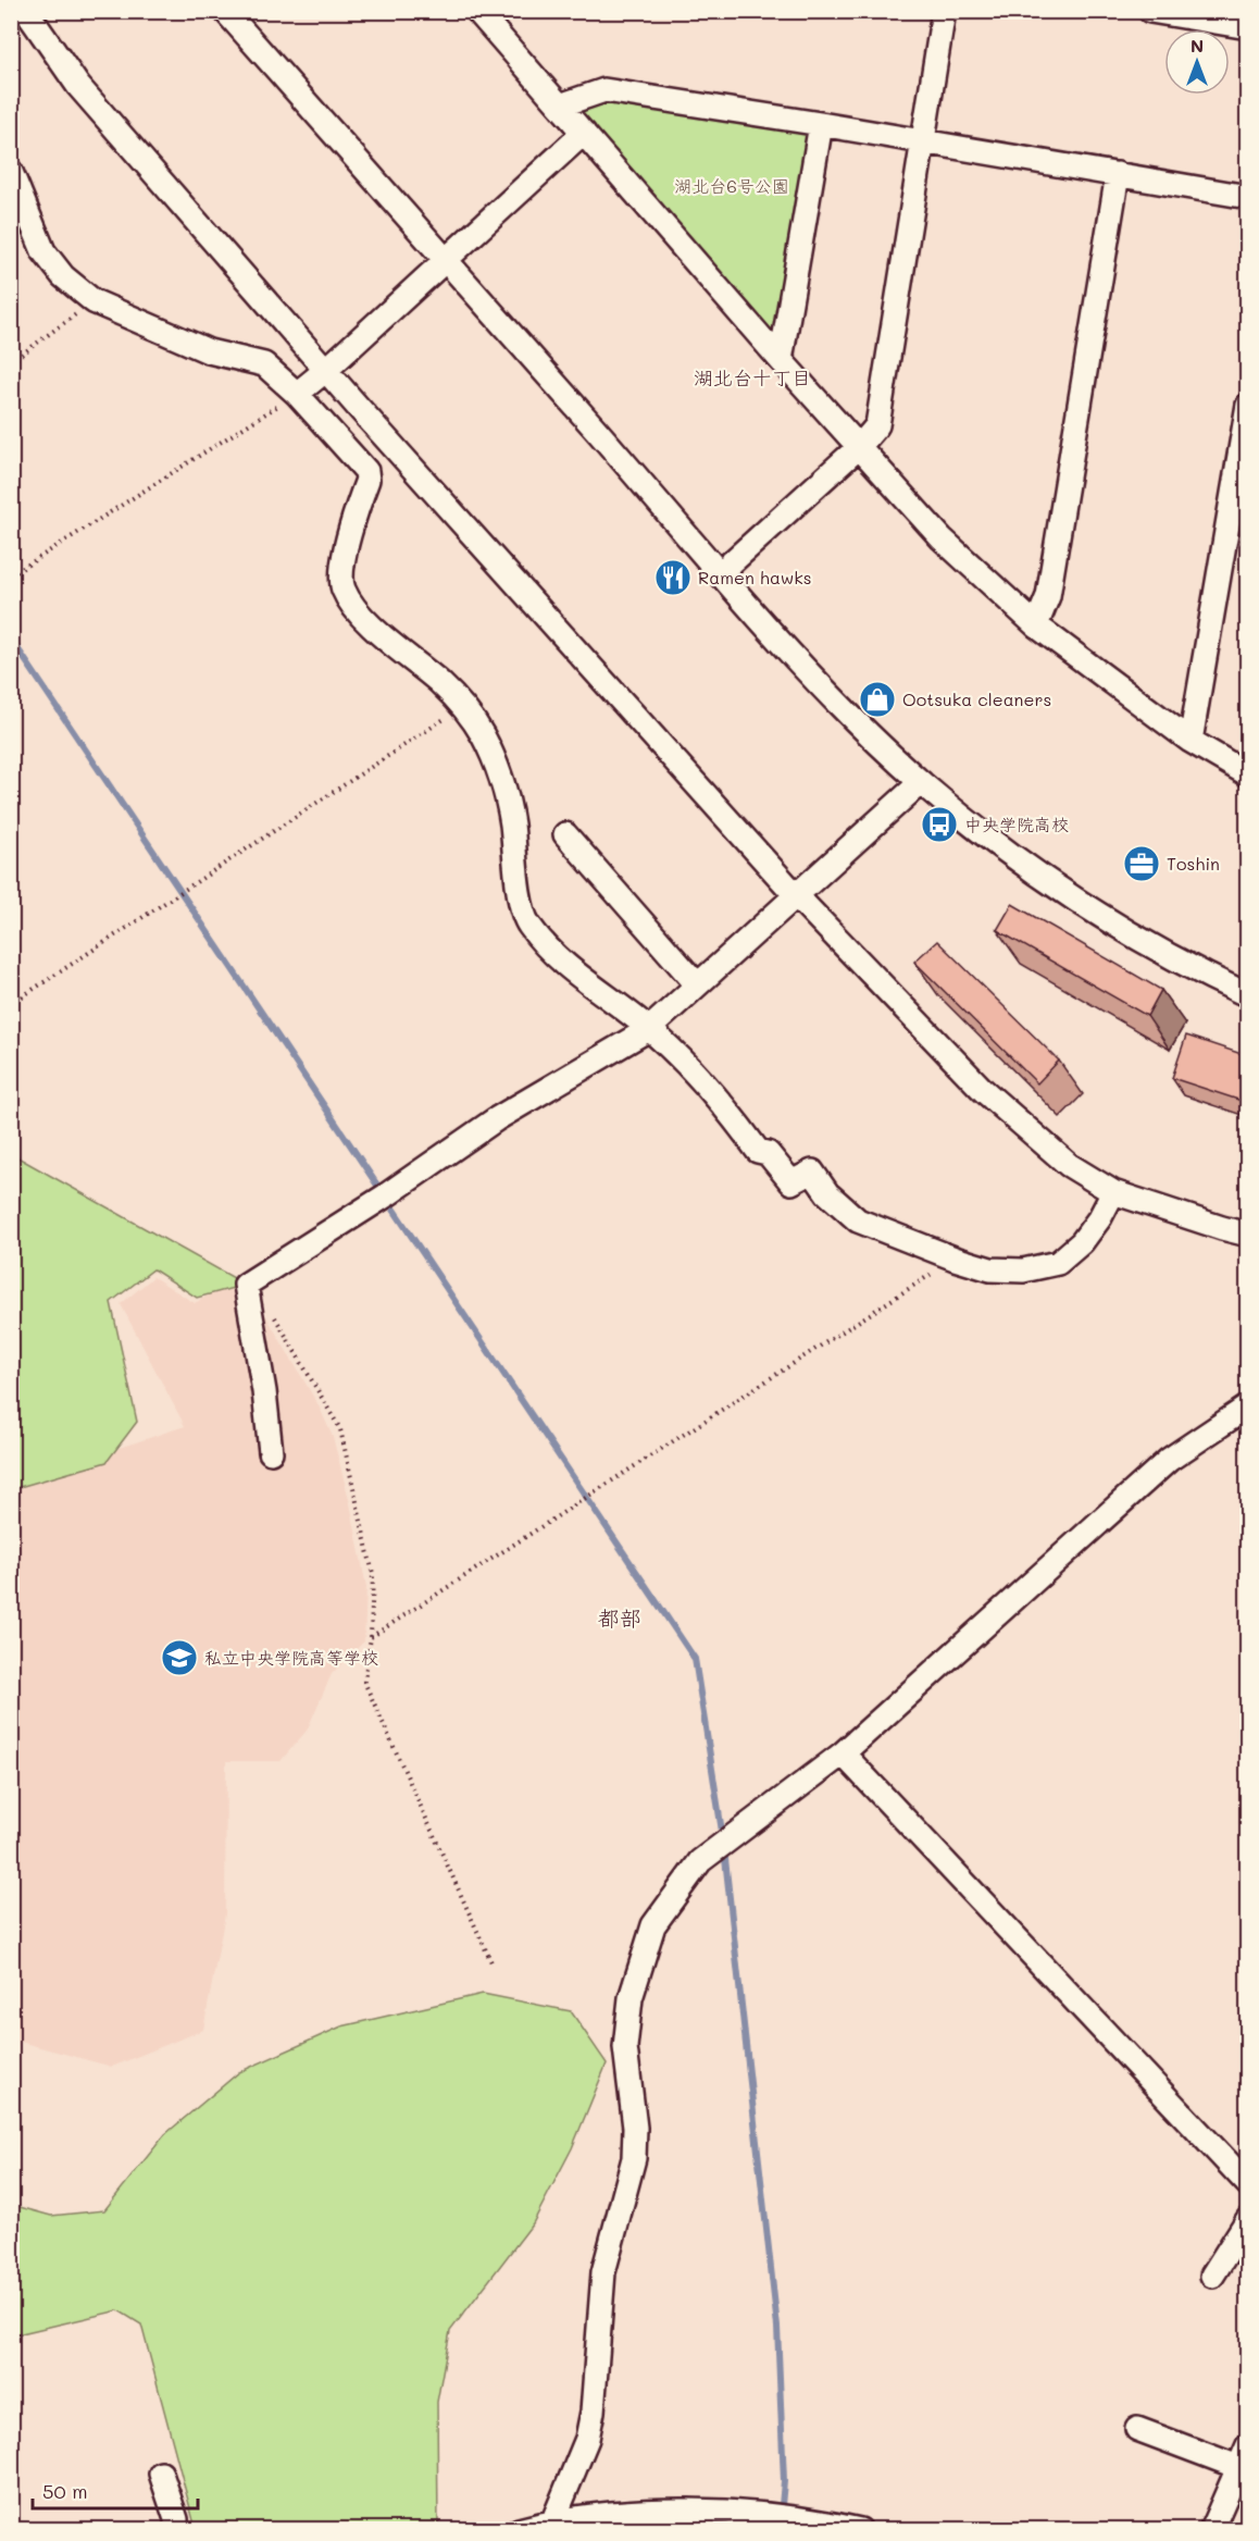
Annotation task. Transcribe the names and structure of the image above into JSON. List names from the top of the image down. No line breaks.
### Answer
{"districts":["湖北台十丁目","都部"],"parks":["湖北台6号公園"],"places":{"restaurant":["Ramen hawks"],"shop":["Ootsuka cleaners"],"bus stop":["中央学院高校"],"office":["Toshin"],"school or university":["私立中央学院高等学校"]},"scale_bar":"50 m","north":"top"}
